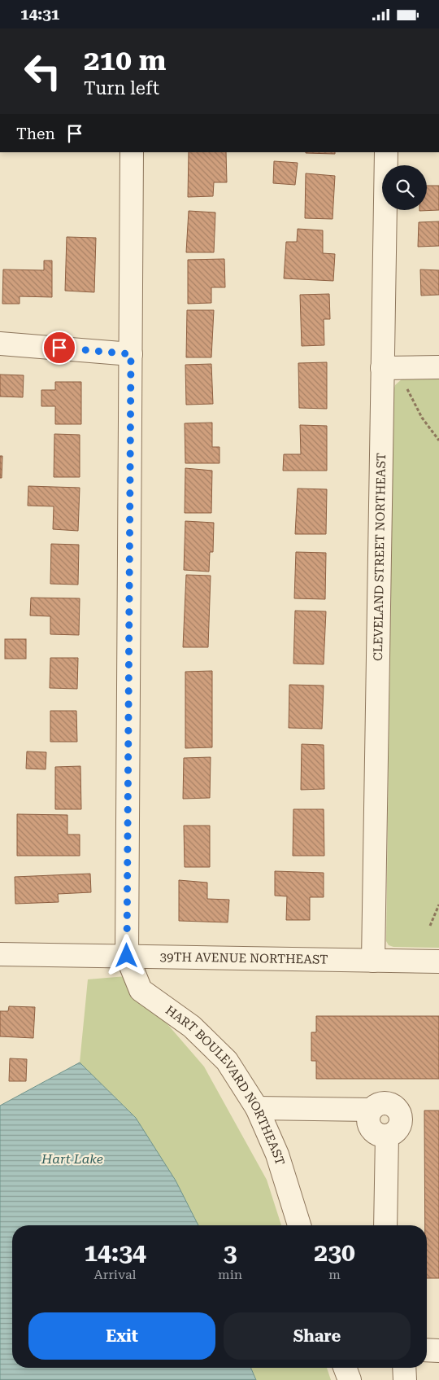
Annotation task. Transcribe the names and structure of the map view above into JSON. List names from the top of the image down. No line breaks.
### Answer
{"streets":{"street":["CLEVELAND STREET NORTHEAST","39TH AVENUE NORTHEAST","HART BOULEVARD NORTHEAST"]},"crossings":[["CLEVELAND STREET NORTHEAST","39TH AVENUE NORTHEAST"],["39TH AVENUE NORTHEAST","HART BOULEVARD NORTHEAST"]],"water":["Hart Lake"],"page":{"status":"14:31","turn":["210 m","Turn left"],"then":"Then","eta":["14:34","Arrival","3","min","230","m"],"buttons":["Exit","Share"]}}
